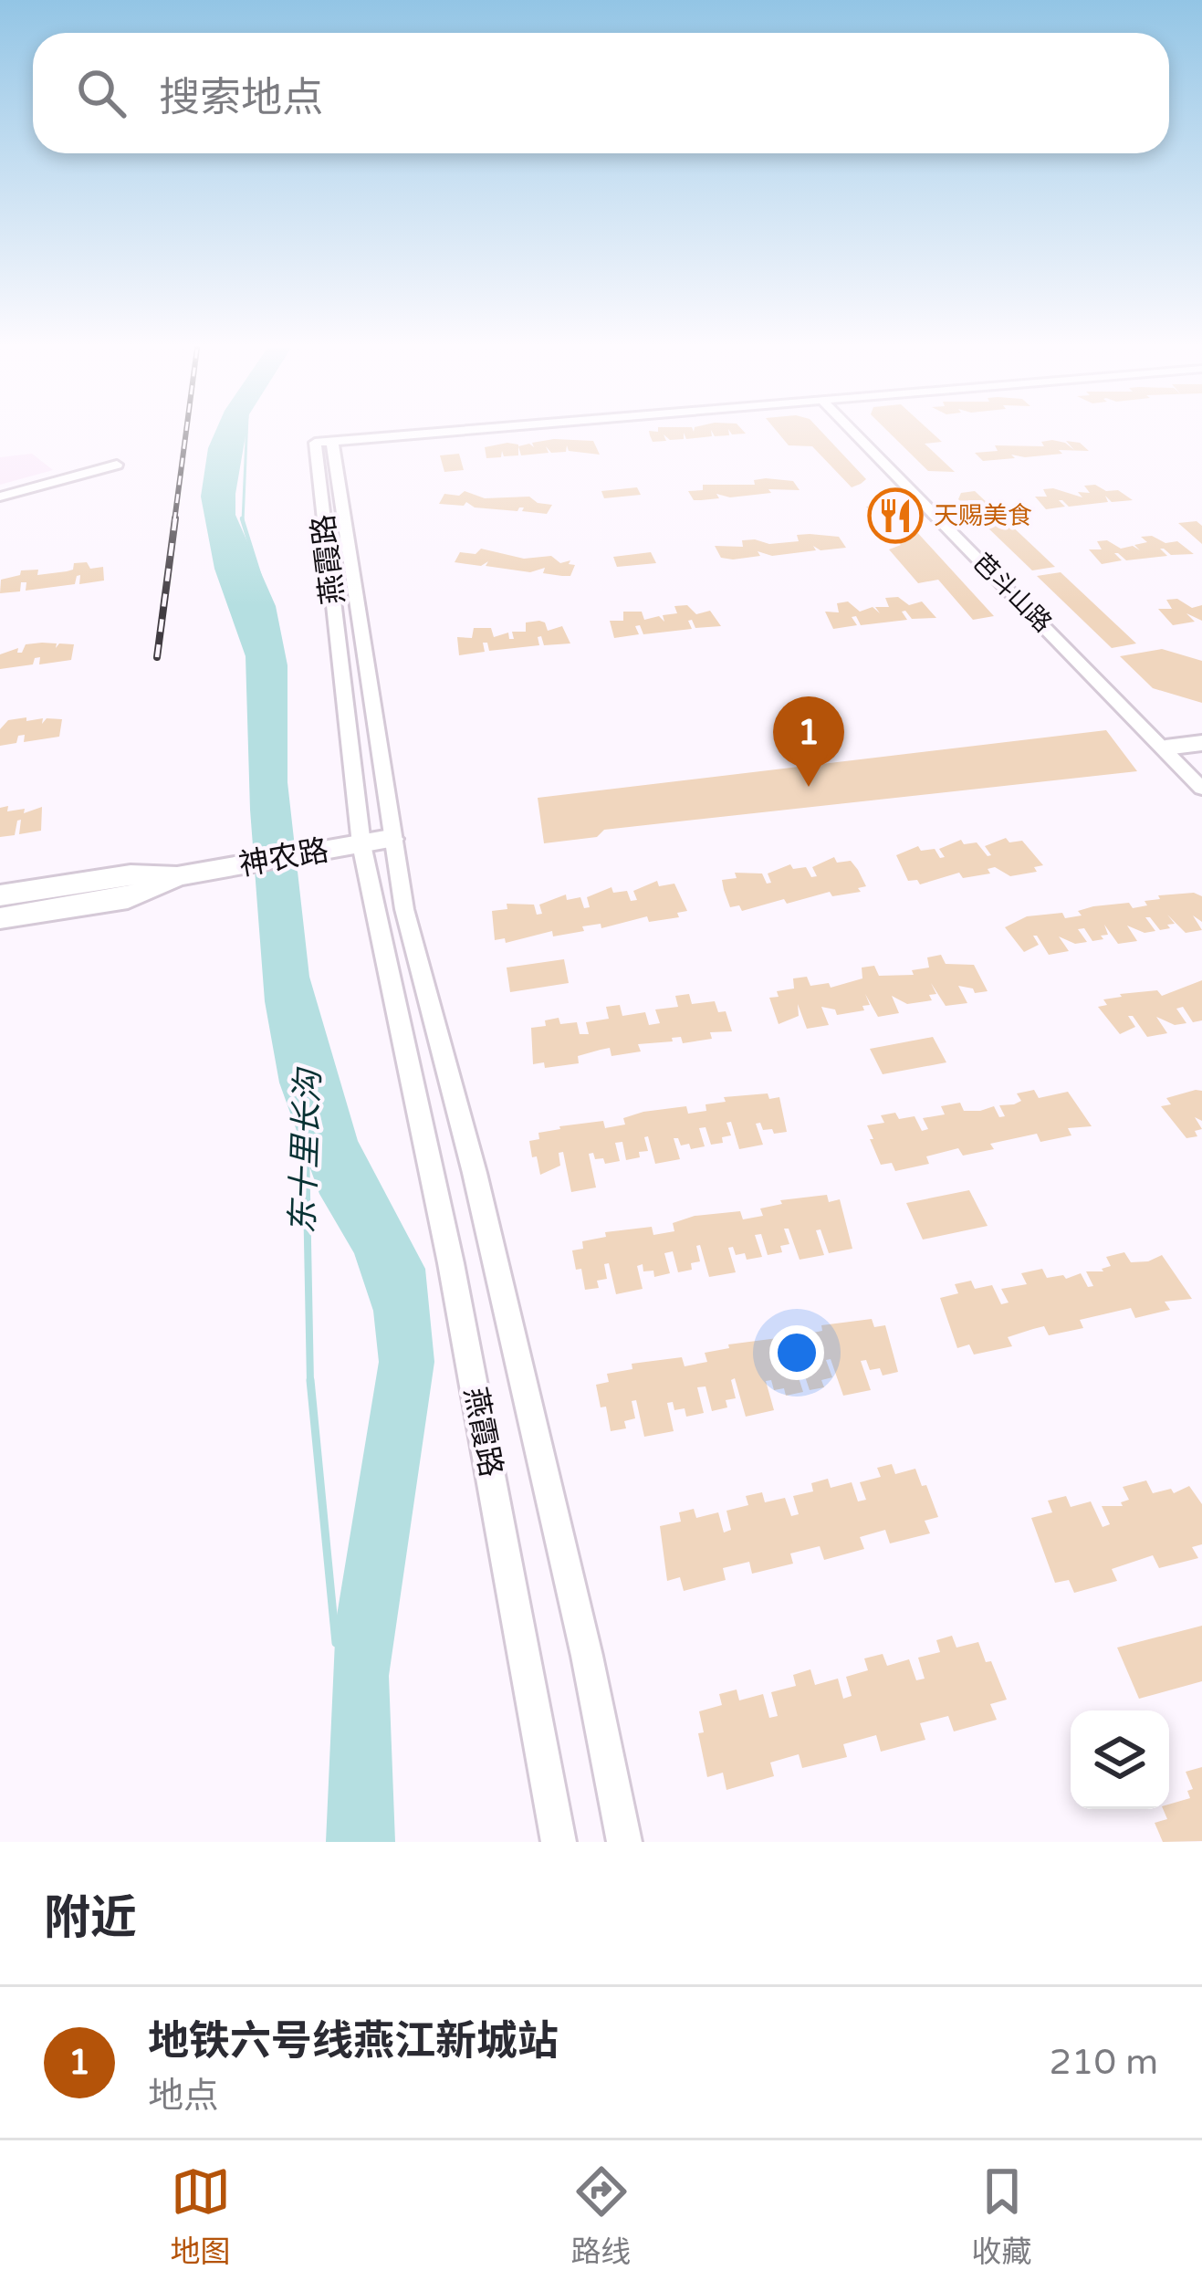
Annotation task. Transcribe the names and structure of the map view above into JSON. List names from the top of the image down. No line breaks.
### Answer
{"streets":{"street":["燕霞路","芭斗山路","神农路"]},"crossings":[["燕霞路","神农路"]],"water":["东十里长沟"],"places":{"restaurant":["天赐美食"]},"page":{"search":"搜索地点","pins":"1","heading":"附近","list":[{"mark":"1","name":"地铁六号线燕江新城站","note":"地点","value":"210 m"}],"nav":["地图","路线","收藏"]}}
